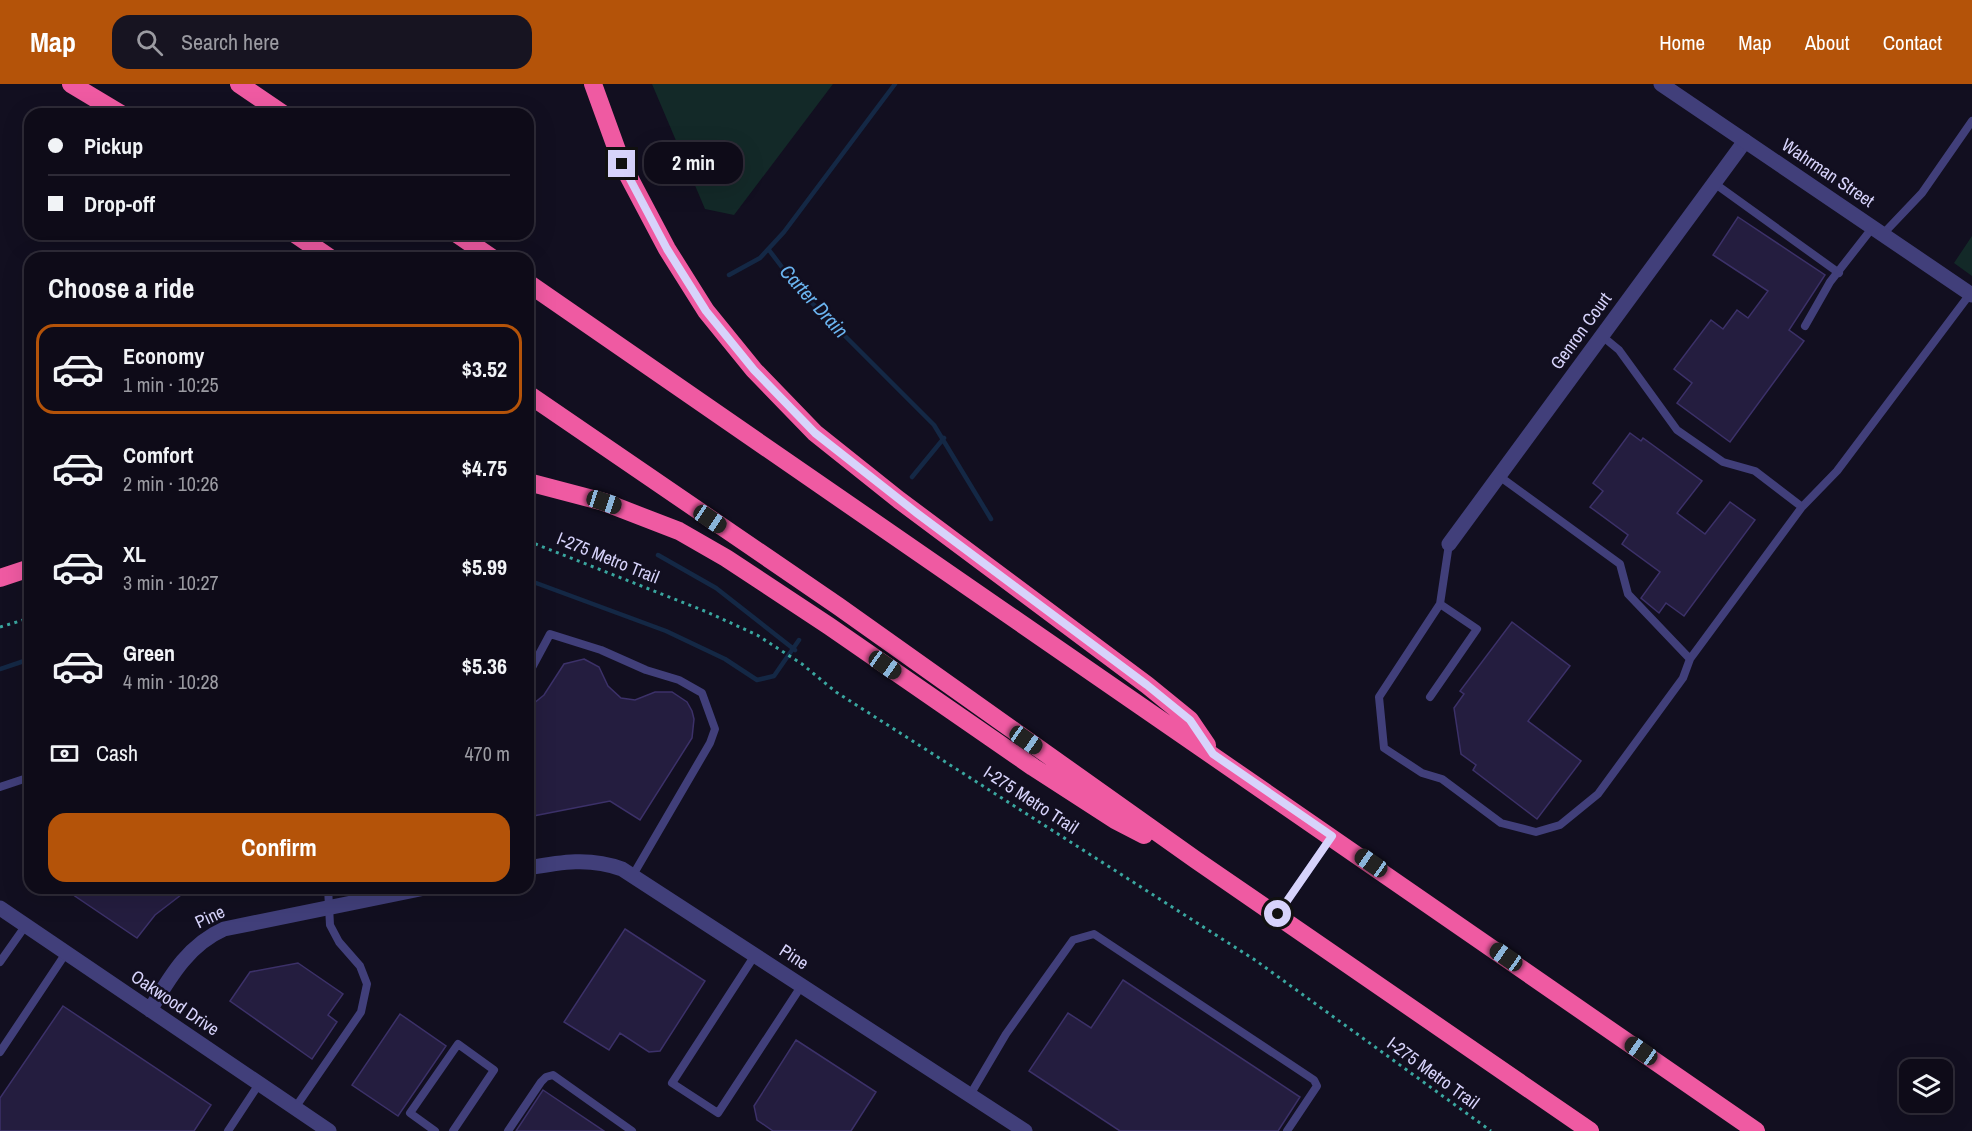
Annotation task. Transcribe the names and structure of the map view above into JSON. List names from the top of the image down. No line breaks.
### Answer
{"streets":{"street":["Wahrman Street","Genron Court","Pine","Oakwood Drive"],"path":["I-275 Metro Trail"]},"crossings":[["Wahrman Street","Genron Court"],["Pine","Oakwood Drive"]],"water":["Carter Drain"],"page":{"header":"Map","search":"Search here","nav":["Home","Map","About","Contact"],"banner":["Pickup","Drop-off"],"bubble":"2 min","heading":"Choose a ride","list":[{"name":"Economy","note":"1 min · 10:25","value":"$3.52"},{"name":"Comfort","note":"2 min · 10:26","value":"$4.75"},{"name":"XL","note":"3 min · 10:27","value":"$5.99"},{"name":"Green","note":"4 min · 10:28","value":"$5.36"}],"pay":["Cash","470 m"],"buttons":"Confirm"}}
